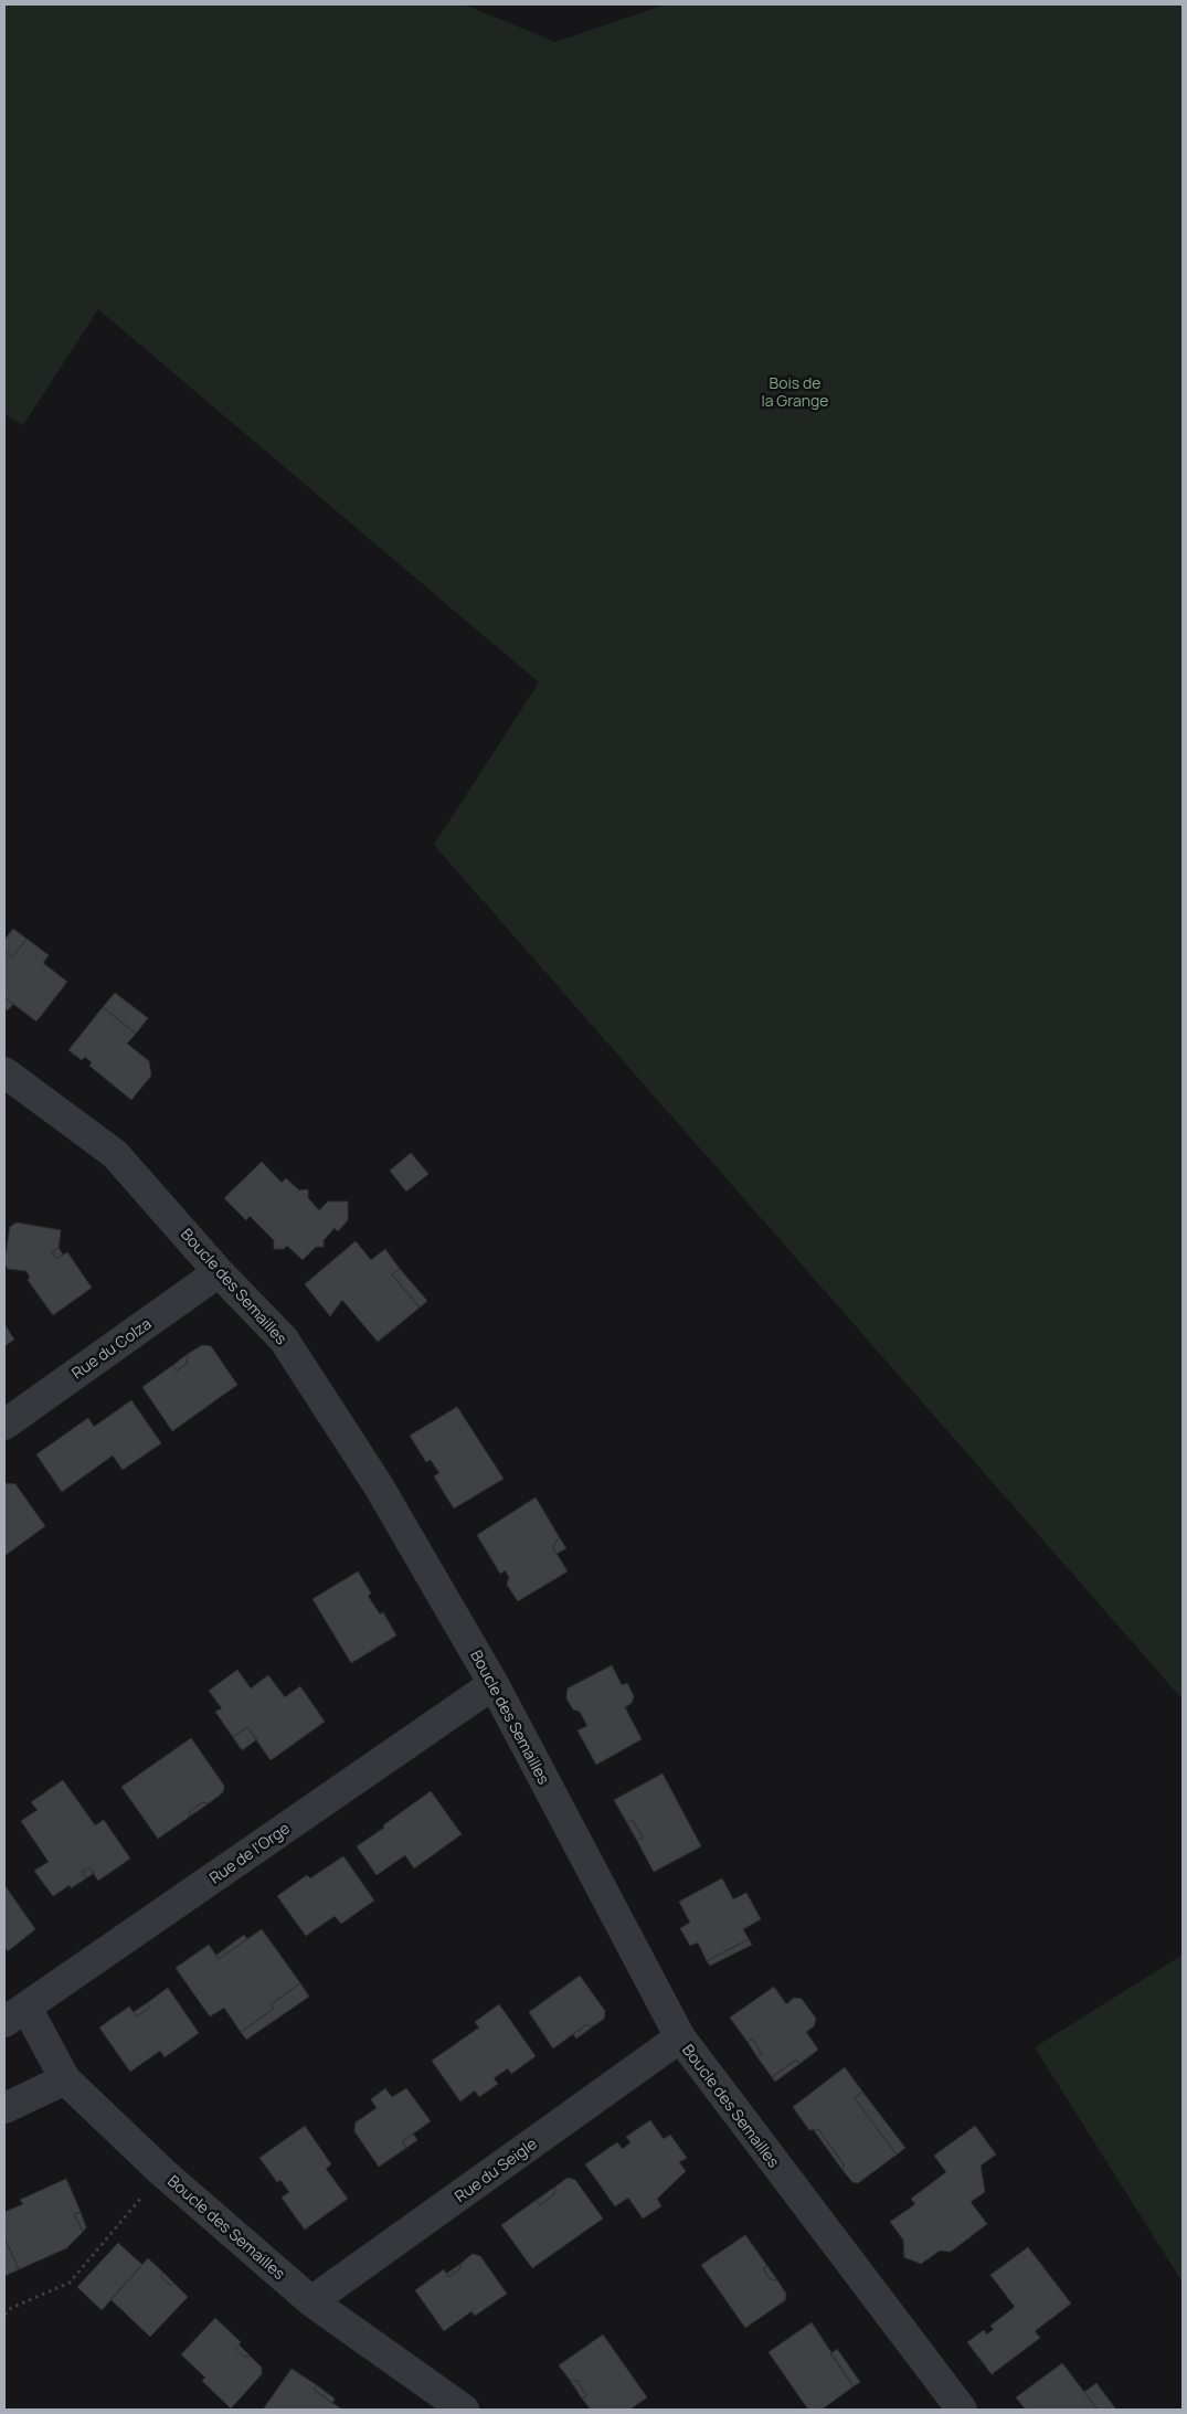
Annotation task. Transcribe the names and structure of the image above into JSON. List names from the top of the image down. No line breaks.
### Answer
{"streets":{"street":["Boucle des Semailles","Rue du Colza","Rue de l'Orge","Rue du Seigle"]},"crossings":[["Boucle des Semailles","Rue du Colza"],["Boucle des Semailles","Rue de l'Orge"],["Boucle des Semailles","Rue du Seigle"]],"parks":["Bois de la Grange"]}
